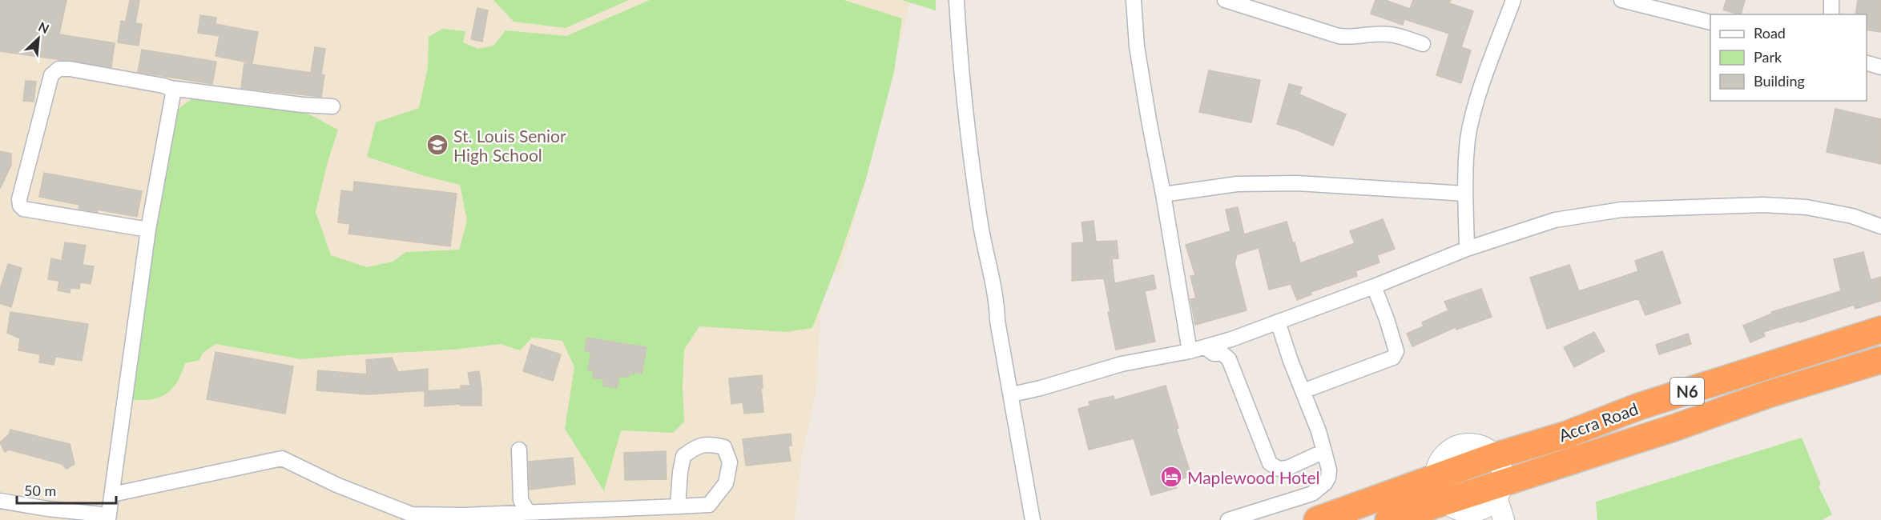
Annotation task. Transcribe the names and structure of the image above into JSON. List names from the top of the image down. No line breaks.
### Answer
{"streets":{"highway":["N6","Accra Road"]},"places":{"school or university":["St. Louis Senior High School"],"hotel":["Maplewood Hotel"]},"legend":["Road","Park","Building"],"scale_bar":"50 m","north":"top right"}
